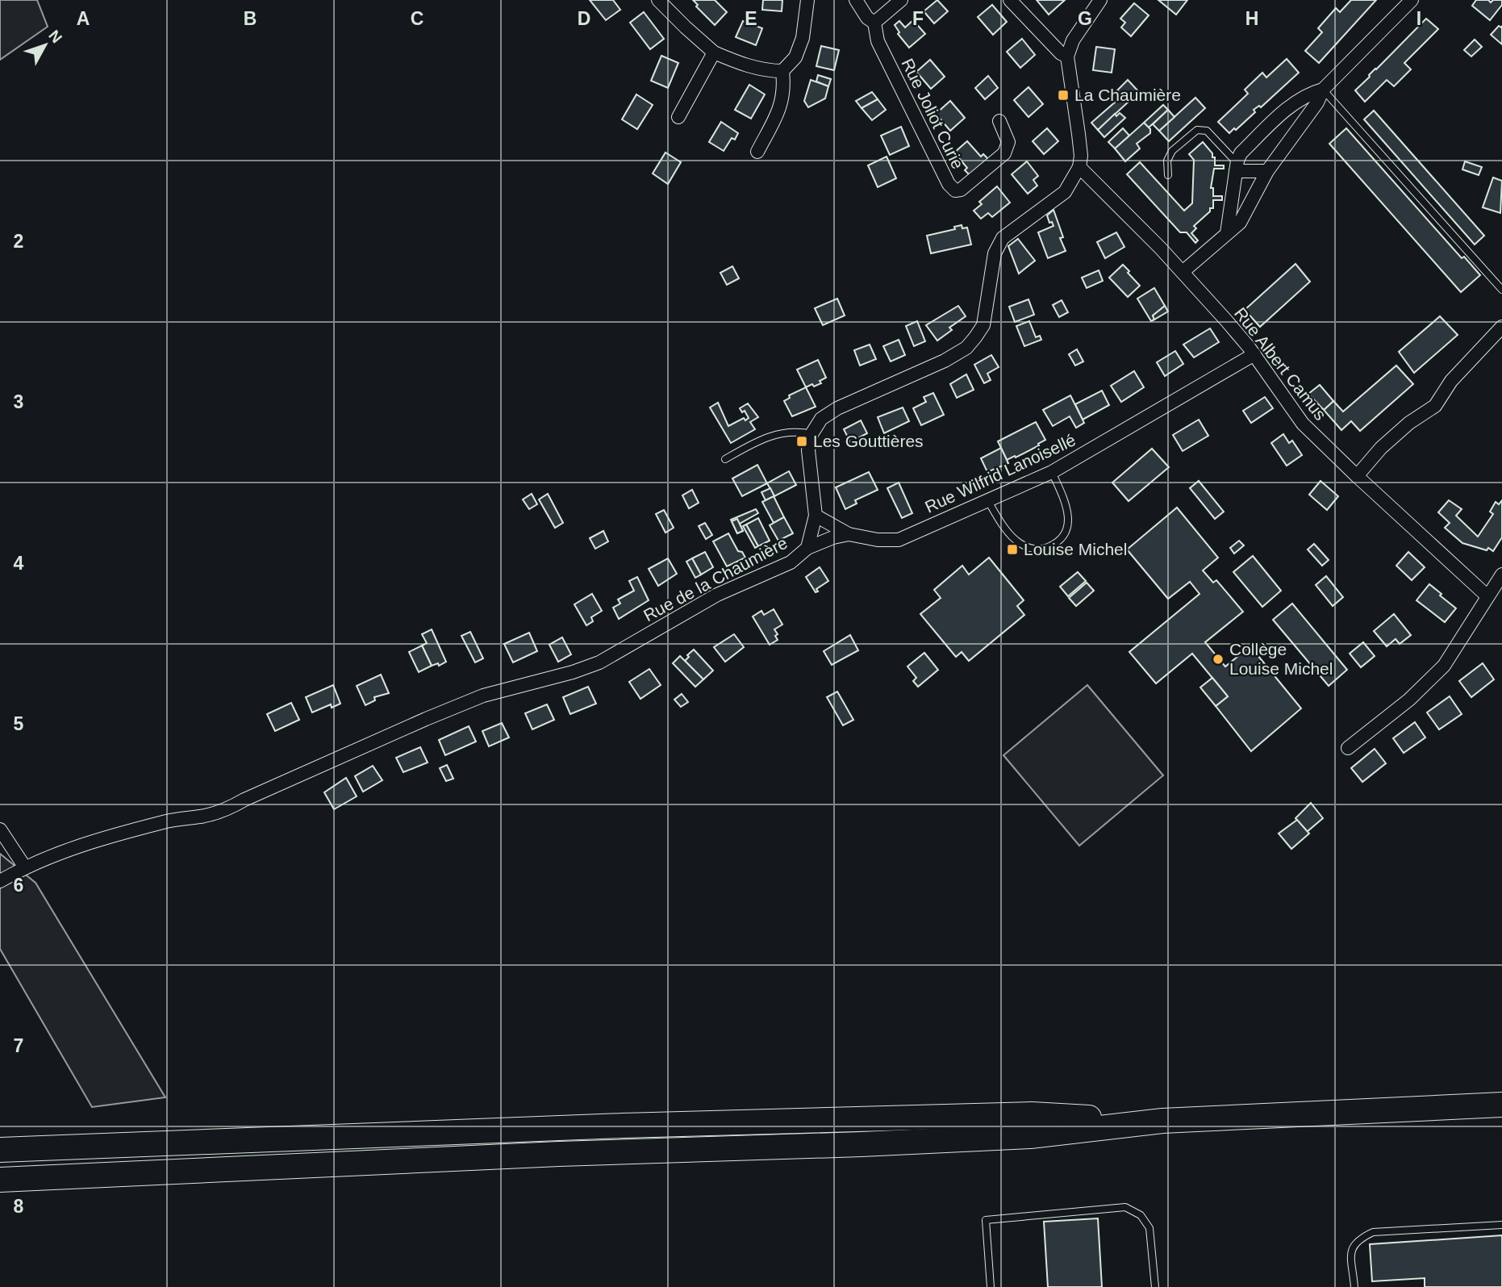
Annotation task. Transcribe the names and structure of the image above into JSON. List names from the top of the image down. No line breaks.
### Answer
{"streets":{"street":["Rue Joliot Curie","Rue Albert Camus","Rue Wilfrid Lanoisellé","Rue de la Chaumière"]},"crossings":[["Rue Albert Camus","Rue Wilfrid Lanoisellé"],["Rue Wilfrid Lanoisellé","Rue de la Chaumière"]],"places":{"transit":["La Chaumière","Les Gouttières","Louise Michel"],"other":["Collège Louise Michel"]},"north":"top right","grid":{"columns":["A","B","C","D","E","F","G","H","I"],"rows":["2","3","4","5","6","7","8"]}}
